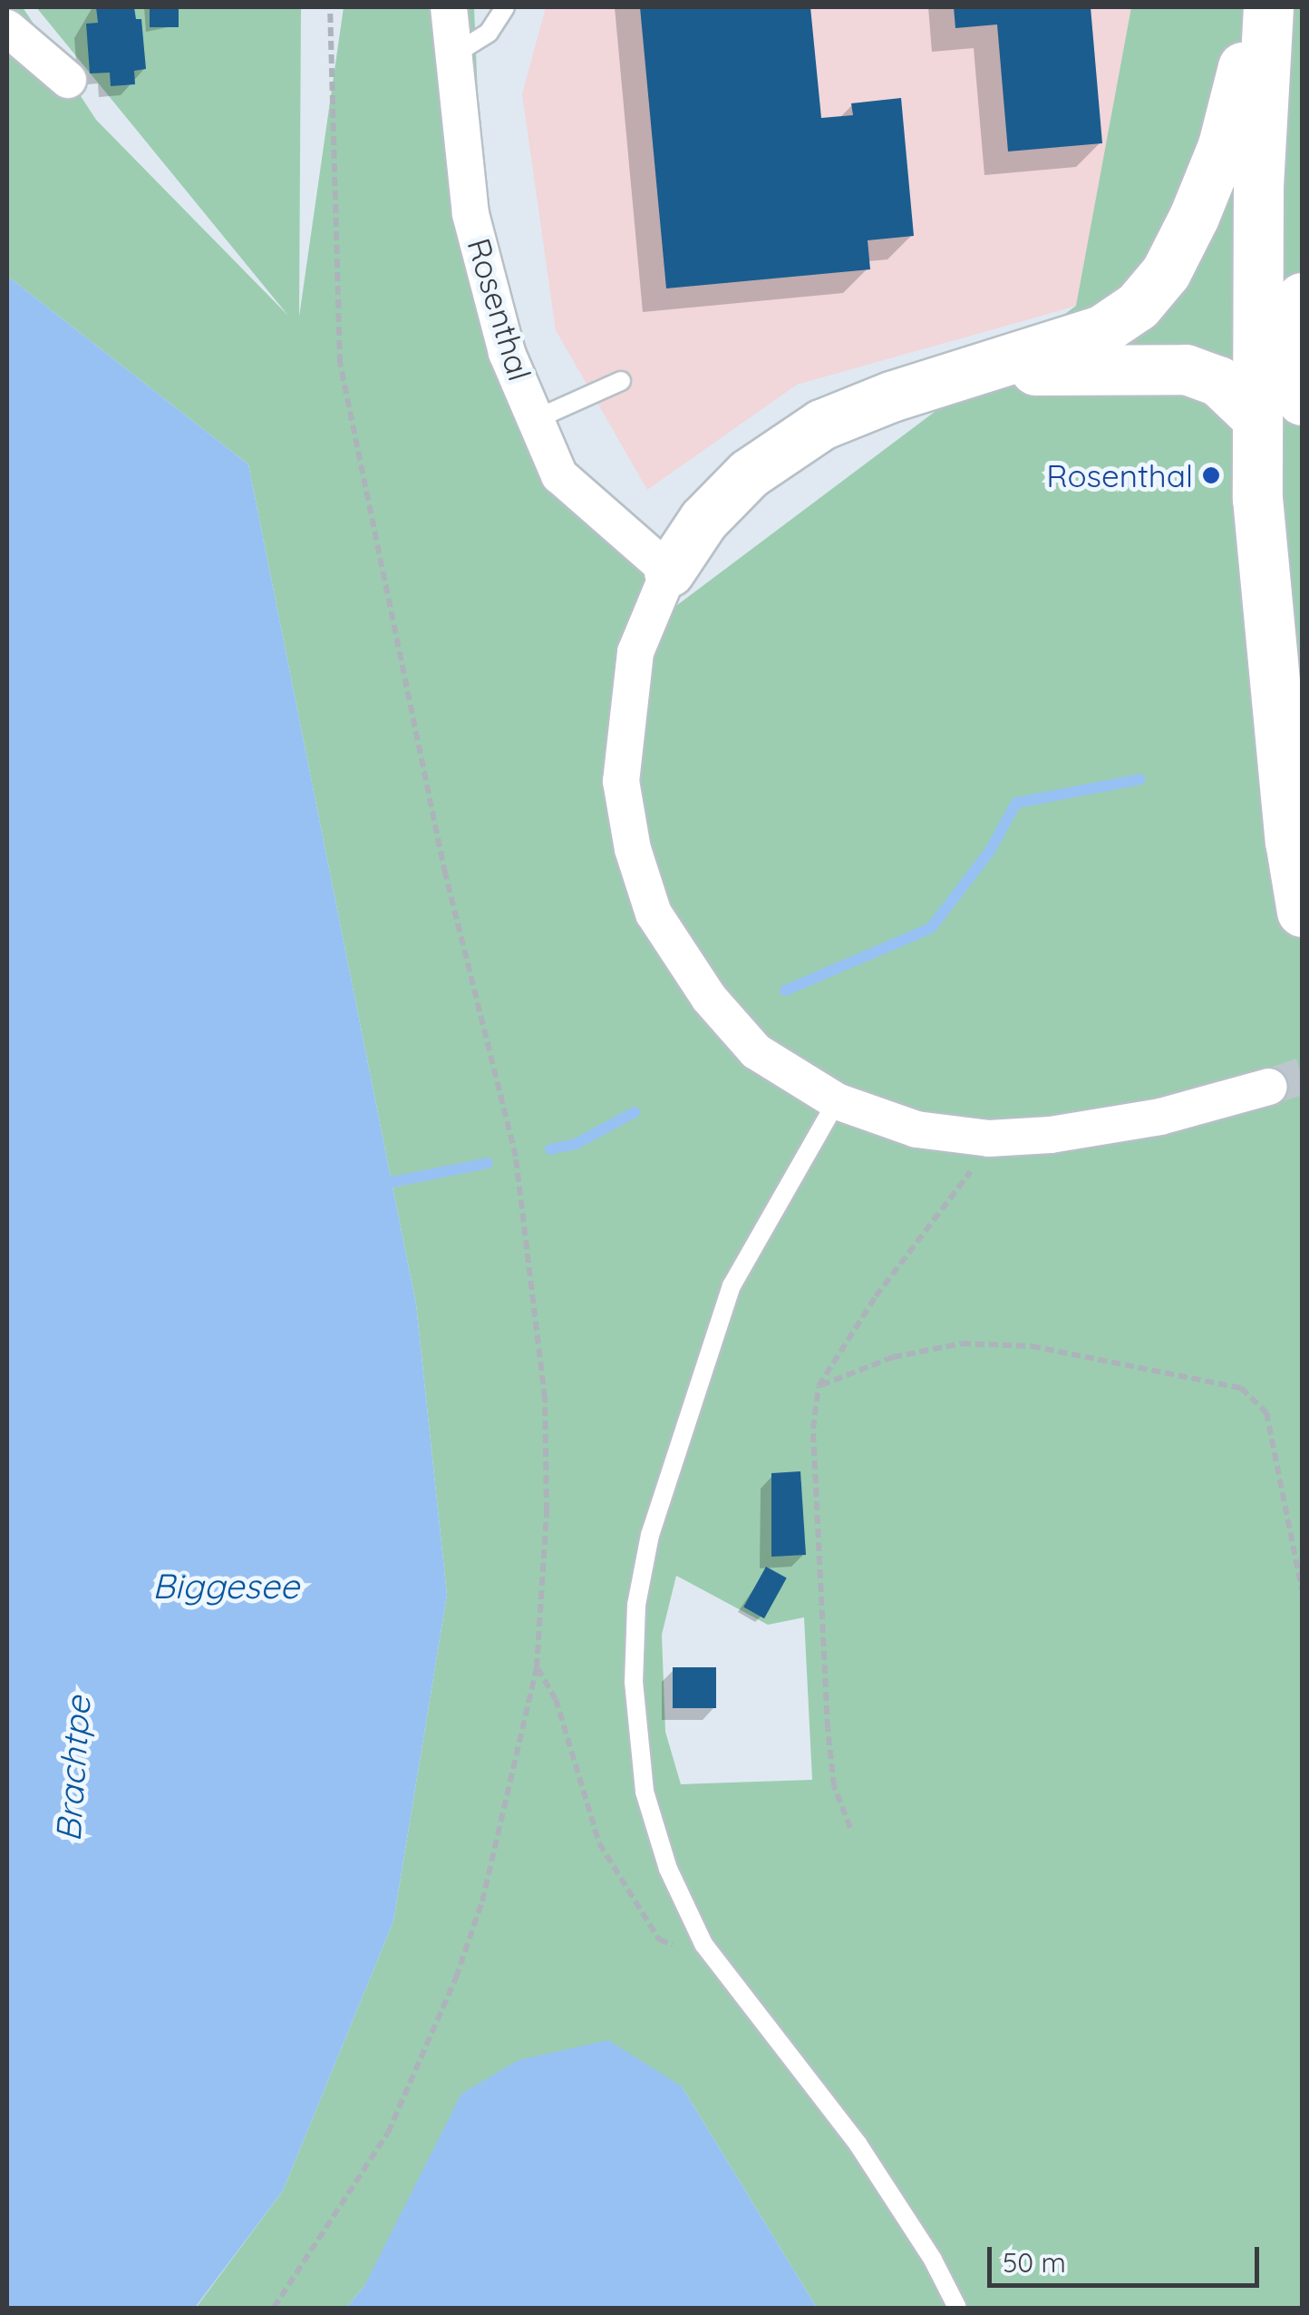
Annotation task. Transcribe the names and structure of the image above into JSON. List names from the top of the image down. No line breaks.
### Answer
{"streets":{"street":["Rosenthal"]},"water":["Biggesee","Brachtpe"],"places":["Rosenthal"],"scale_bar":"50 m"}
